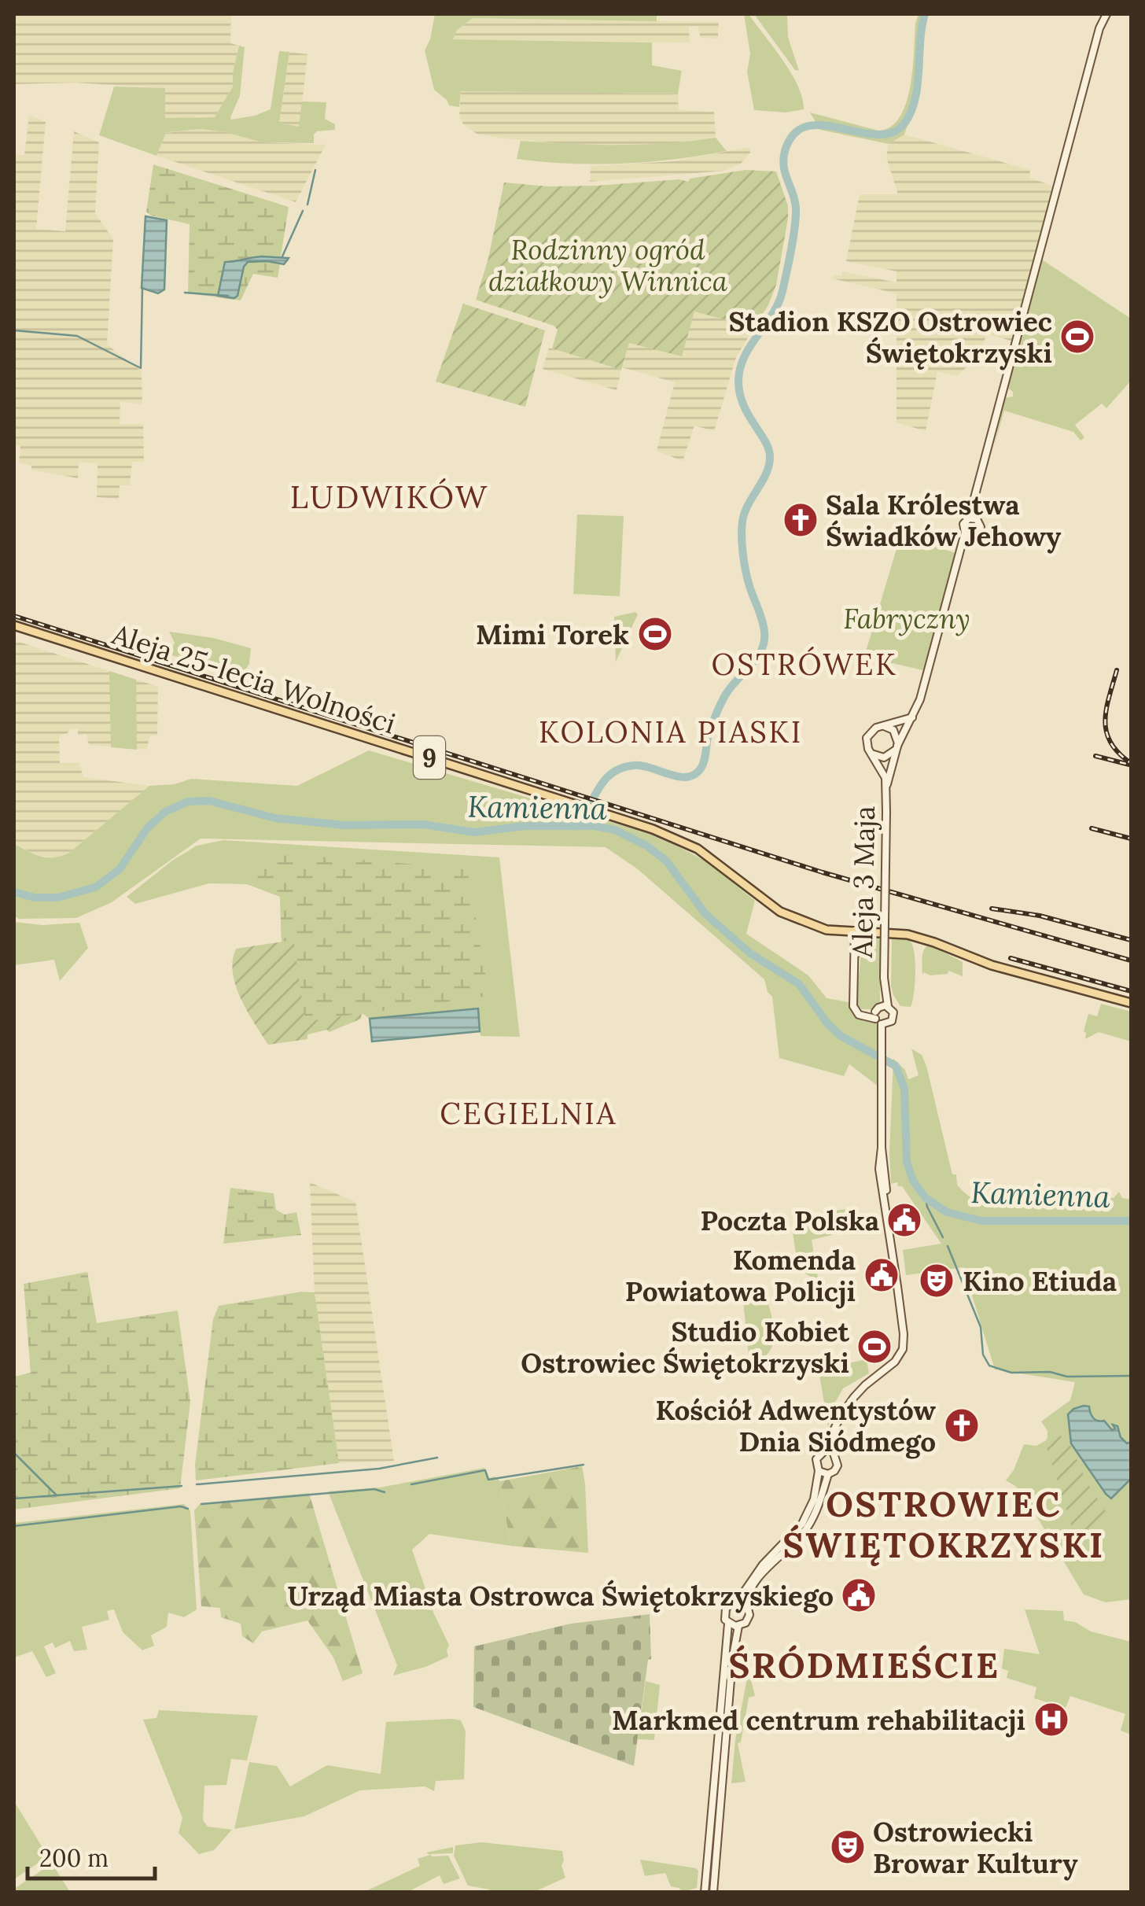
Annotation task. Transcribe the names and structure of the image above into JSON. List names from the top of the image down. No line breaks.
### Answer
{"streets":{"main road":["Aleja 25-lecia Wolności","9","Aleja 3 Maja"]},"crossings":[["Aleja 25-lecia Wolności","9"]],"districts":["LUDWIKÓW","OSTRÓWEK","KOLONIA PIASKI","CEGIELNIA","OSTROWIEC ŚWIĘTOKRZYSKI","ŚRÓDMIEŚCIE"],"water":["Kamienna"],"parks":["Rodzinny ogród działkowy Winnica","Fabryczny"],"places":{"sports":["Stadion KSZO Ostrowiec Świętokrzyski","Mimi Torek","Studio Kobiet Ostrowiec Świętokrzyski"],"church":["Sala Królestwa Świadków Jehowy","Kościół Adwentystów Dnia Siódmego"],"public building":["Poczta Polska","Komenda Powiatowa Policji","Urząd Miasta Ostrowca Świętokrzyskiego"],"theatre":["Kino Etiuda","Ostrowiecki Browar Kultury"],"hospital":["Markmed centrum rehabilitacji"]},"scale_bar":"200 m"}
